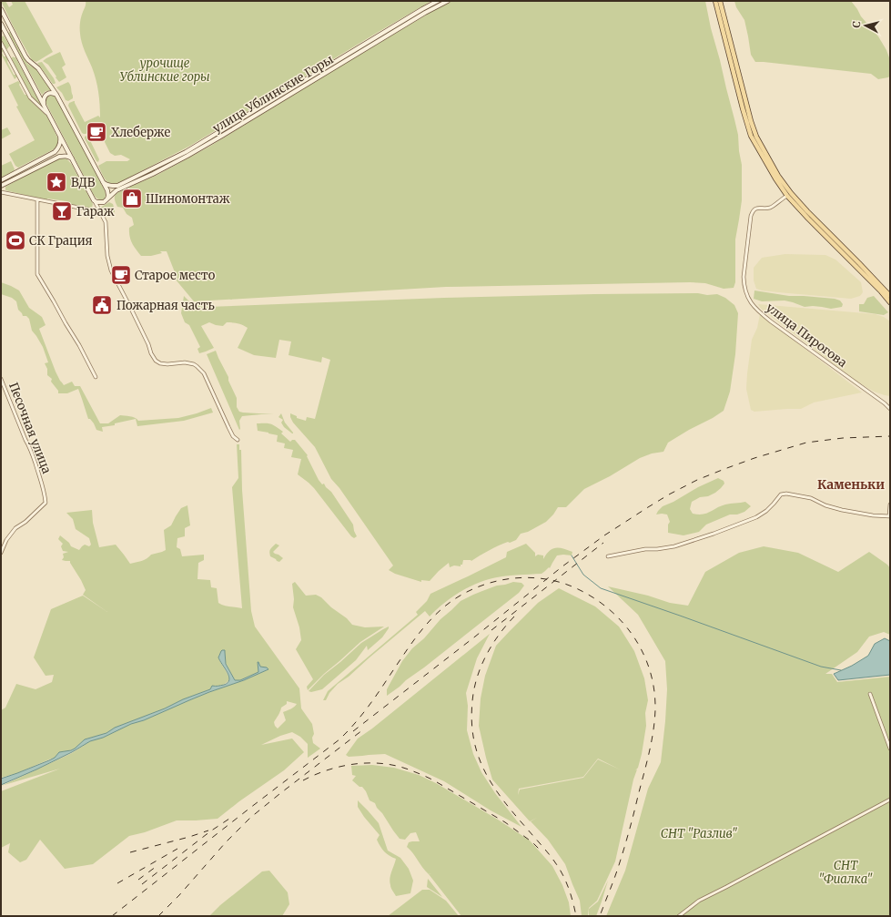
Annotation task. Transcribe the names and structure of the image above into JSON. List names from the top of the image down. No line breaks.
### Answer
{"streets":{"main road":["улица Ублинские Горы"],"street":["улица Пирогова","Песочная улица"]},"districts":["Каменьки"],"parks":["урочище Ублинские горы","СНТ \"Разлив\"","СНТ \"Фиалка\""],"places":{"cafe":["Хлеберже","Старое место"],"place":["ВДВ"],"shop":["Шиномонтаж"],"bar":["Гараж"],"sports":["СК Грация"],"public building":["Пожарная часть"]},"north":"left"}
